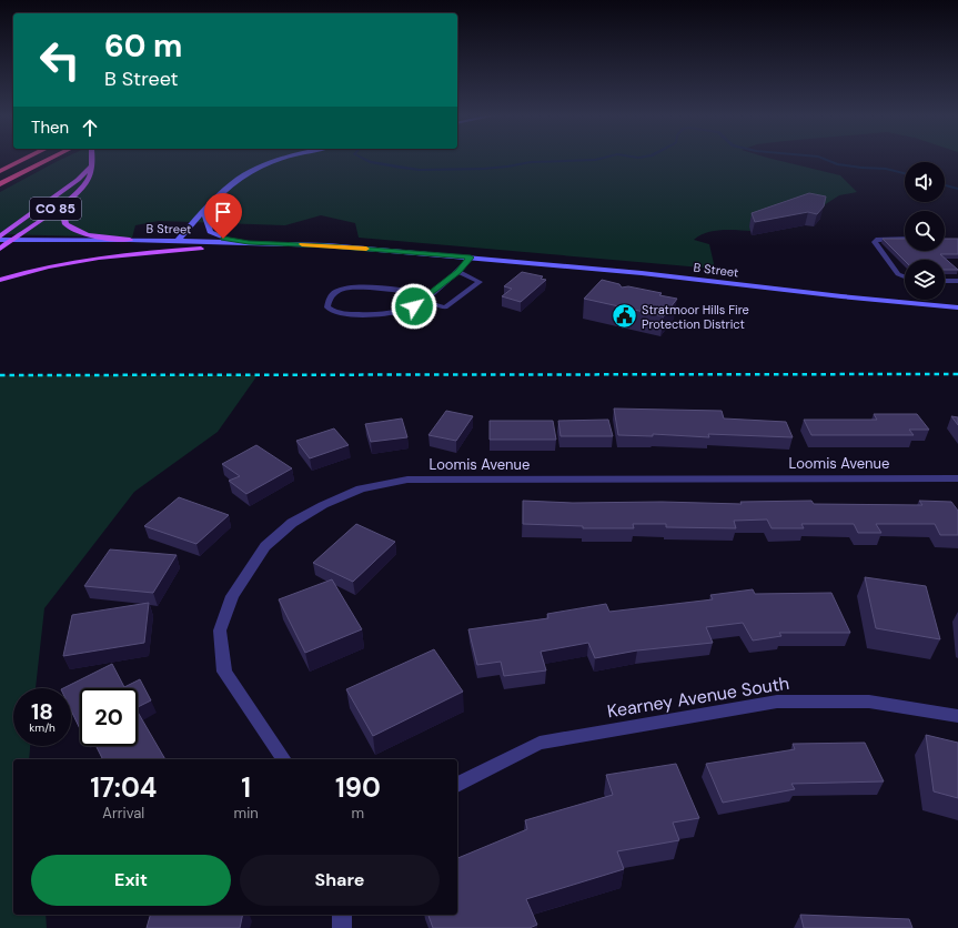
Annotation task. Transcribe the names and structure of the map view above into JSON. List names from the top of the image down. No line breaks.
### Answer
{"streets":{"main road":["CO 85","B Street"],"street":["Loomis Avenue","Kearney Avenue South"]},"crossings":[["CO 85","B Street"]],"places":{"public building":["Stratmoor Hills Fire Protection District"]},"page":{"turn":["60 m","B Street"],"then":"Then","speed":"18 km/h","limit":"20","eta":["17:04","Arrival","1","min","190","m"],"buttons":["Exit","Share"]}}
